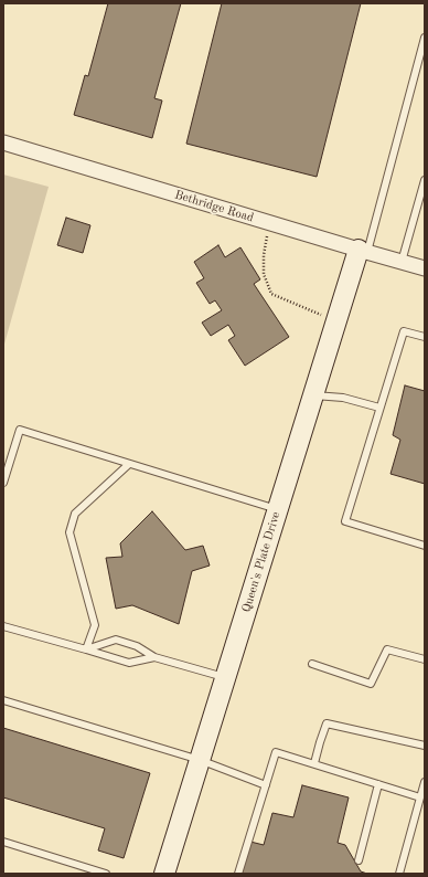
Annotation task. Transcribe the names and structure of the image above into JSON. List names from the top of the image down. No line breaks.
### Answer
{"streets":{"street":["Bethridge Road","Queen's Plate Drive"]},"crossings":[["Bethridge Road","Queen's Plate Drive"]]}
